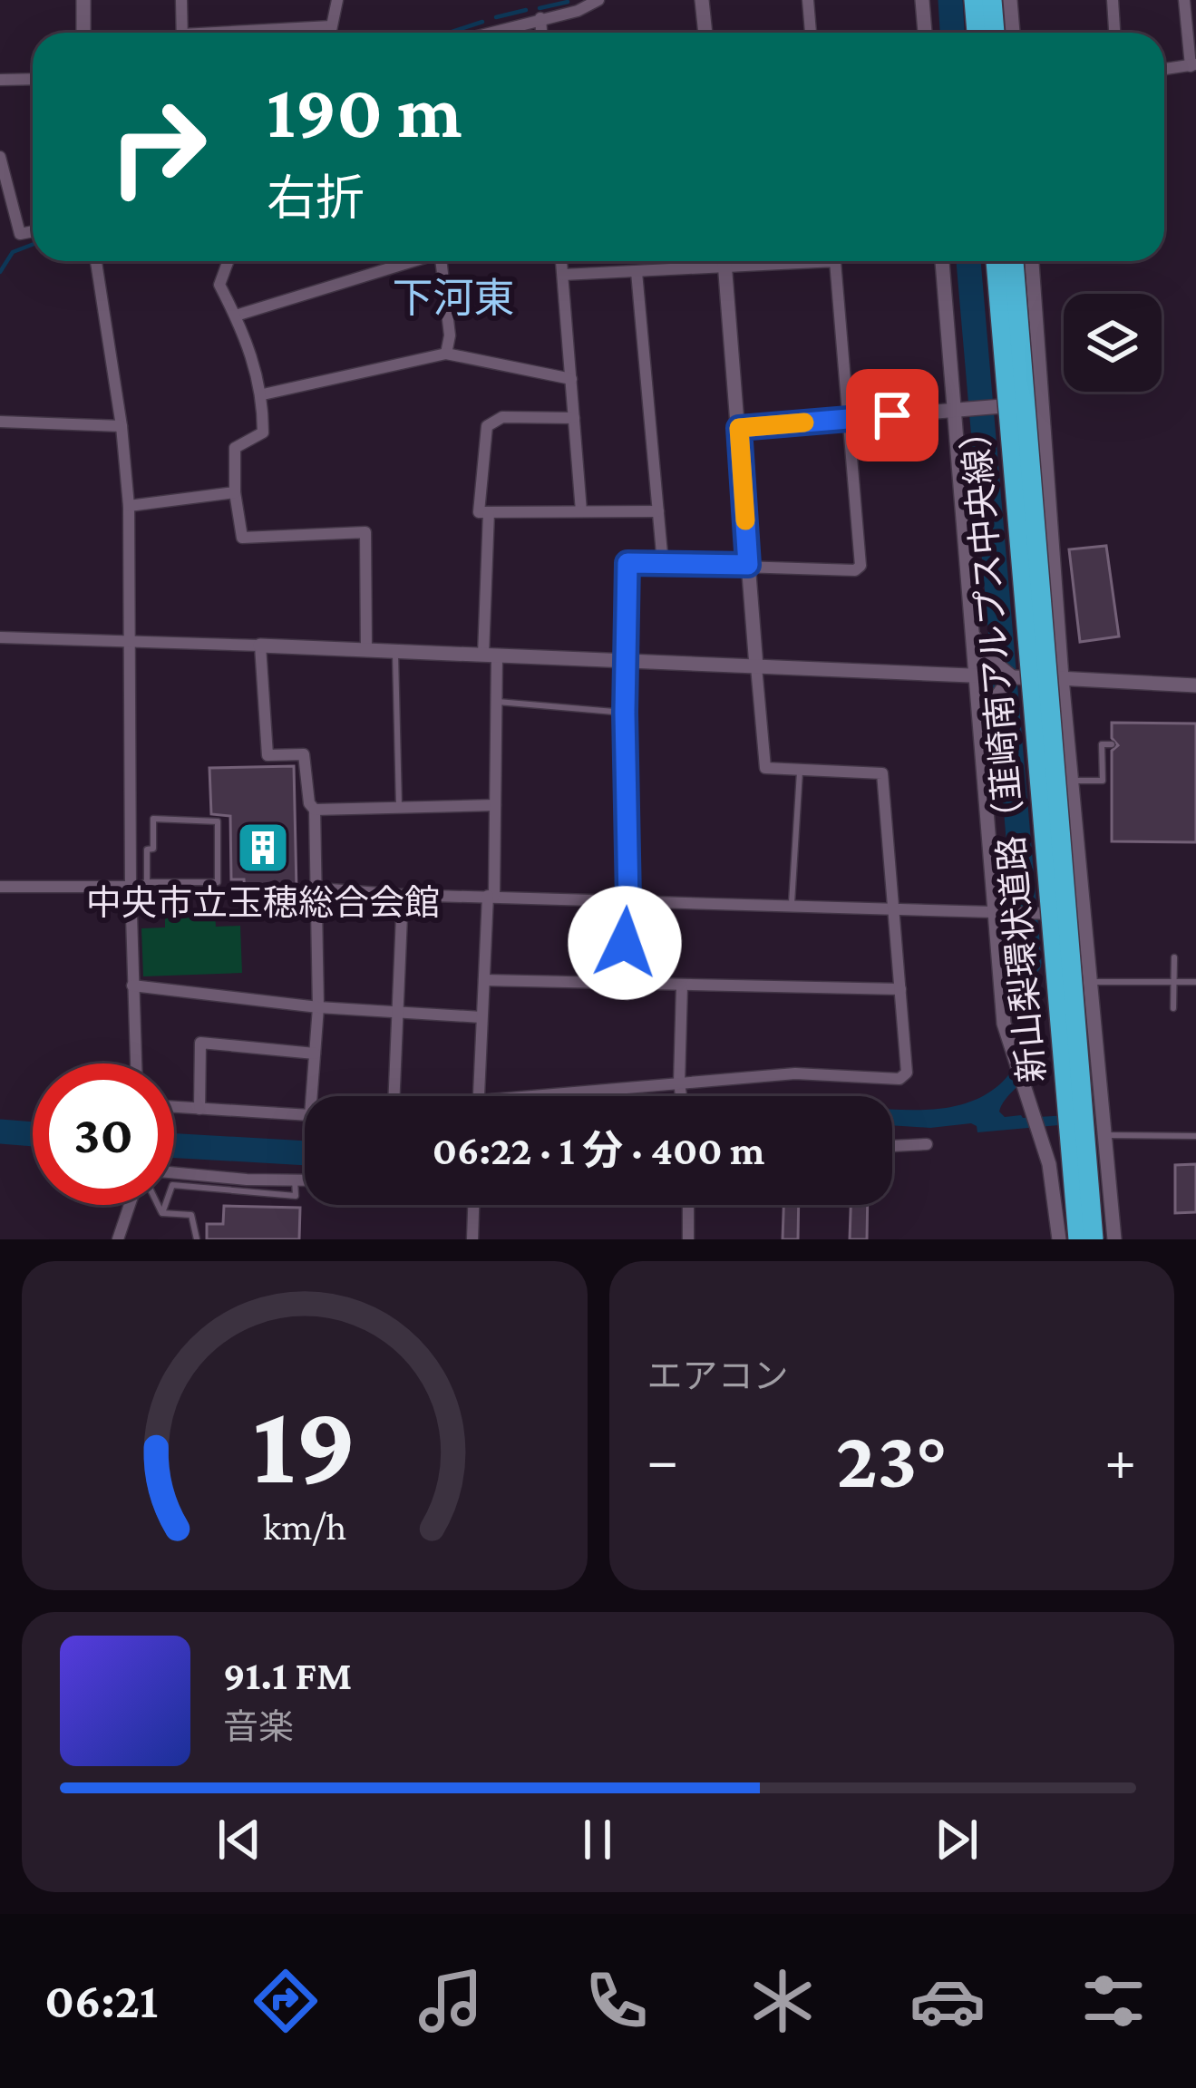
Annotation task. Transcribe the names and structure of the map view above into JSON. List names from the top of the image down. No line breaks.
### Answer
{"streets":{"highway":["新山梨環状道路（韮崎南アルプス中央線）"]},"districts":["下河東"],"places":{"building":["中央市立玉穂総合会館"]},"page":{"turn":["190 m","右折"],"limit":"30","trip":"06:22 · 1 分 · 400 m","tile":"エアコン","heat":["−","23°","+"],"song":["91.1 FM","音楽"],"tabs":"06:21","gauge":["19","km/h"]}}
